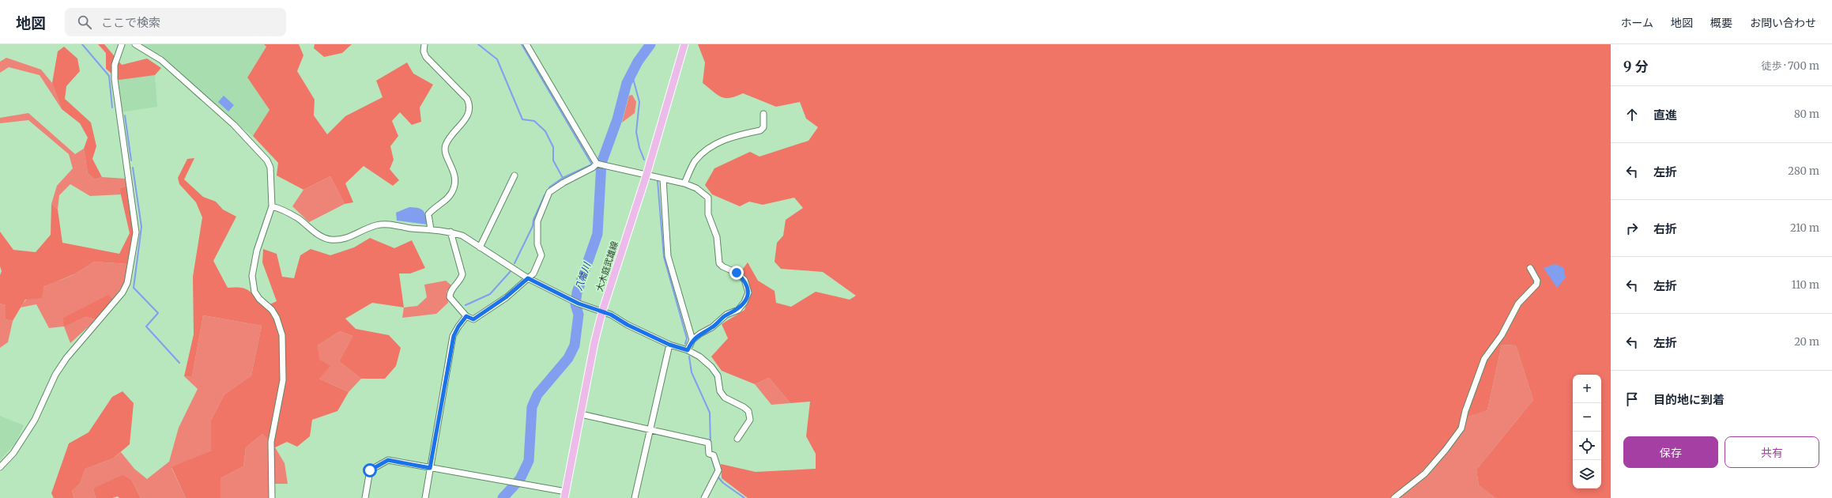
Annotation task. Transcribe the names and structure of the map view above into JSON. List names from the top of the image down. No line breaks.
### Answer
{"streets":{"main road":["大木庭武雄線"]},"water":["八幡川"],"page":{"header":"地図","search":"ここで検索","nav":["ホーム","地図","概要","お問い合わせ"],"heading":["9 分","徒歩 · 700 m"],"list":[["直進","80 m"],["左折","280 m"],["右折","210 m"],["左折","110 m"],["左折","20 m"],"目的地に到着"],"map_buttons":["+","−"],"buttons":["保存","共有"]}}
